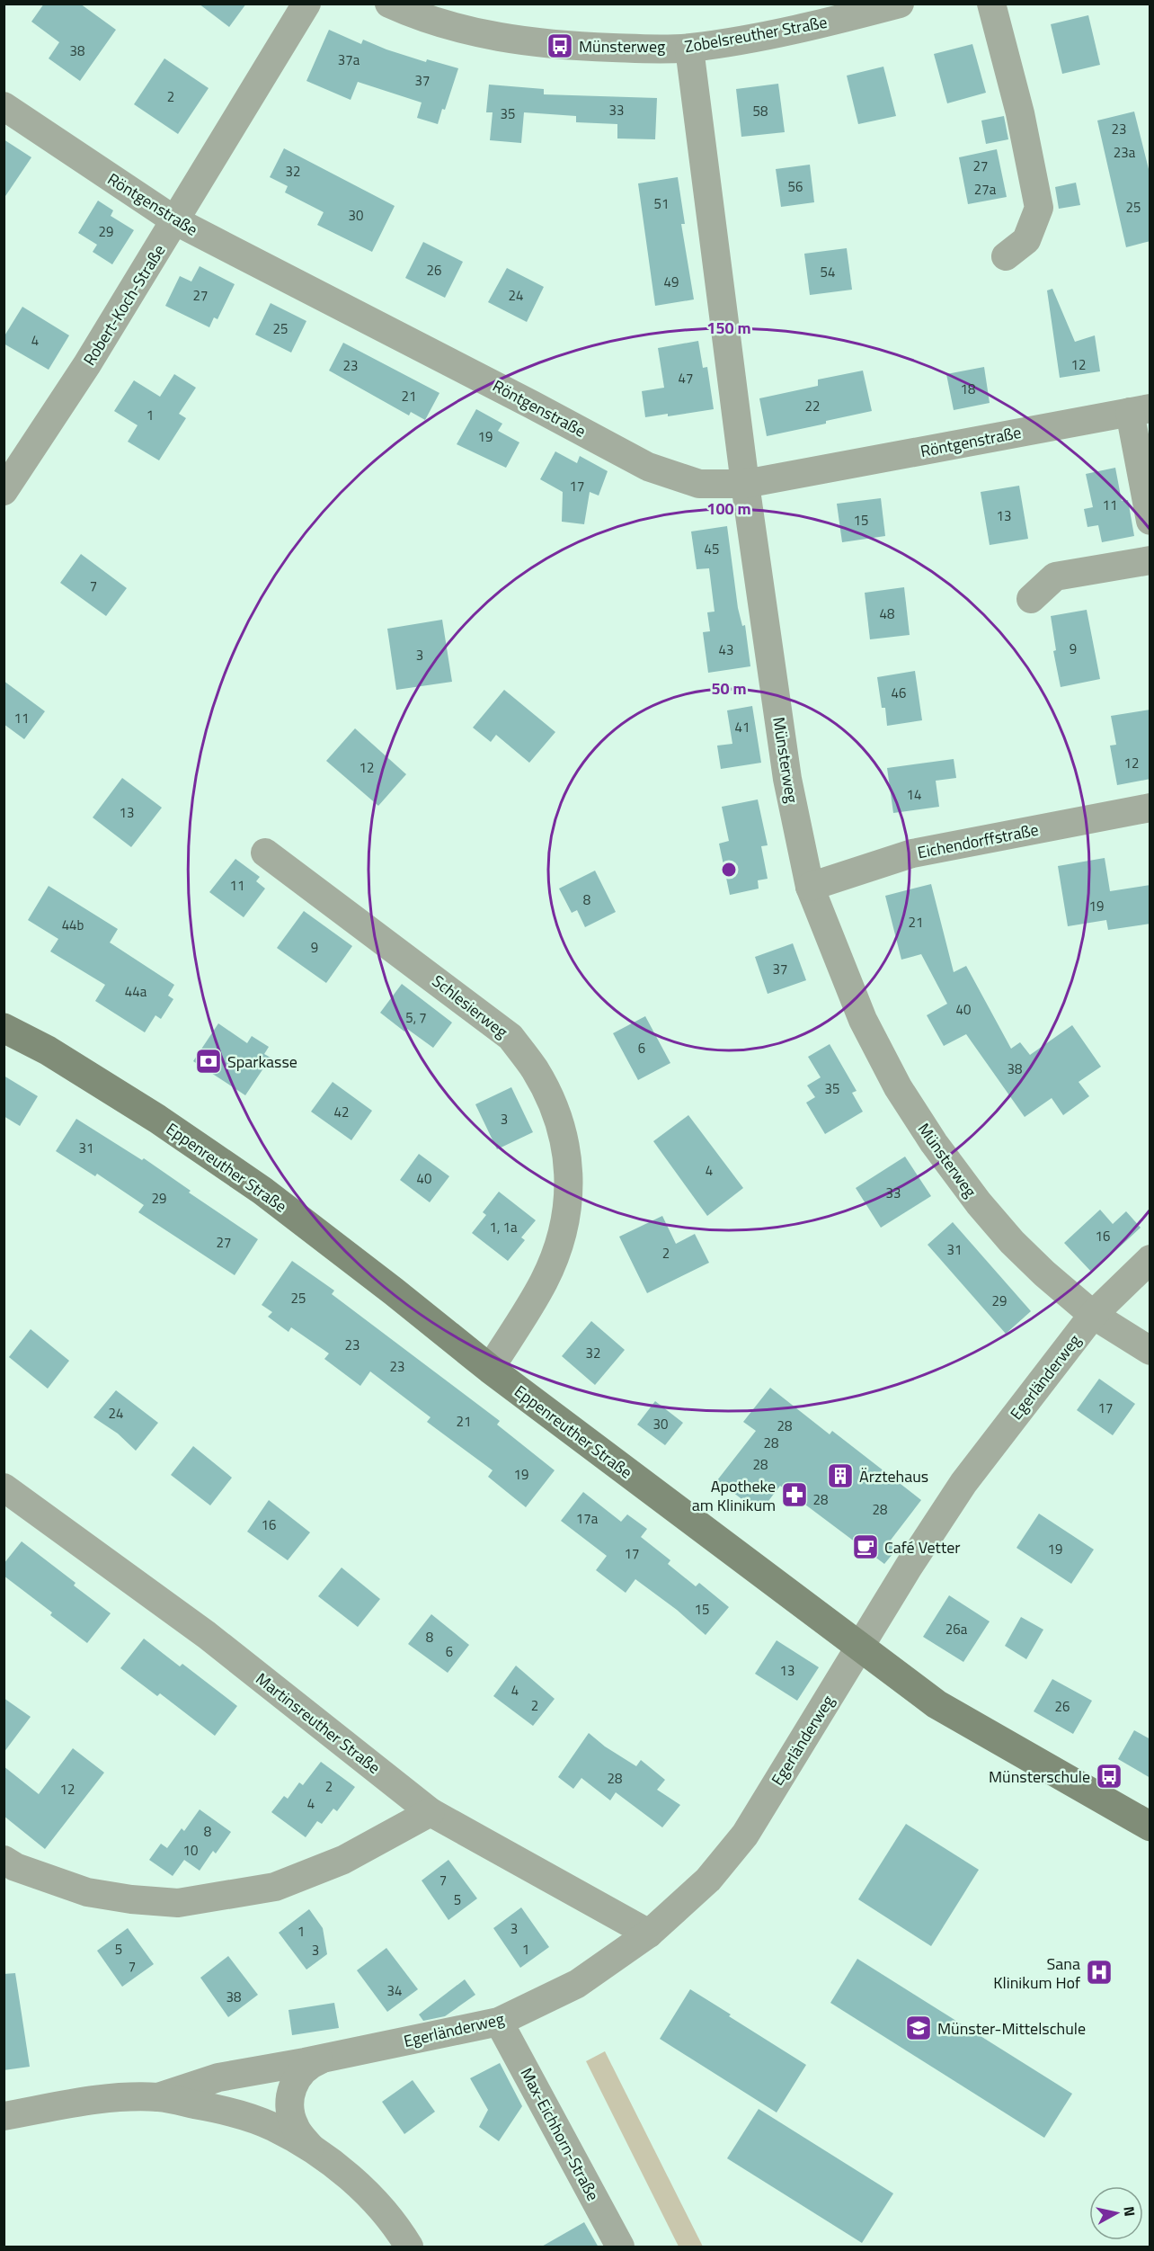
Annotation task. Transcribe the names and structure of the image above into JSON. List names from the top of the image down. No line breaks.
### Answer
{"streets":{"main road":["Eppenreuther Straße"],"street":["Zobelsreuther Straße","Röntgenstraße","Robert-Koch-Straße","Münsterweg","Eichendorffstraße","Schlesierweg","Egerländerweg","Martinsreuther Straße","Max-Eichhorn-Straße"]},"crossings":[["Zobelsreuther Straße","Münsterweg"],["Röntgenstraße","Robert-Koch-Straße"],["Röntgenstraße","Münsterweg"],["Münsterweg","Eichendorffstraße"],["Münsterweg","Egerländerweg"],["Schlesierweg","Eppenreuther Straße"],["Eppenreuther Straße","Egerländerweg"],["Egerländerweg","Martinsreuther Straße"],["Egerländerweg","Max-Eichhorn-Straße"]],"places":{"bus stop":["Münsterweg","Münsterschule"],"bank":["Sparkasse"],"building":["Ärztehaus"],"pharmacy":["Apotheke am Klinikum"],"cafe":["Café Vetter"],"hospital":["Sana Klinikum Hof"],"school or university":["Münster-Mittelschule"]},"house_numbers":["38","37a","37","2","33","58","35","23","23a","27","32","56","27a","51","25","30","29","26","54","49","27","24","25","4","12","23","47","18","21","22","1","19","17","11","13","15","45","7","48","9","43","3","46","11","41","12","12","14","13","11","8","19","21","44b","9","37","44a","40","5, 7","6","38","35","42","3","31","4","40","33","29","1, 1a","16","27","31","2","25","29","23","32","23","17","24","21","30","28","28","28","19","28","28","17a","16","19","17","15","26a","8","6","13","4","2","26","28","2","12","4","8","10","7","5","3","1","5","1","3","7","34","38"],"north":"right","rings":["150 m","100 m","50 m"]}
